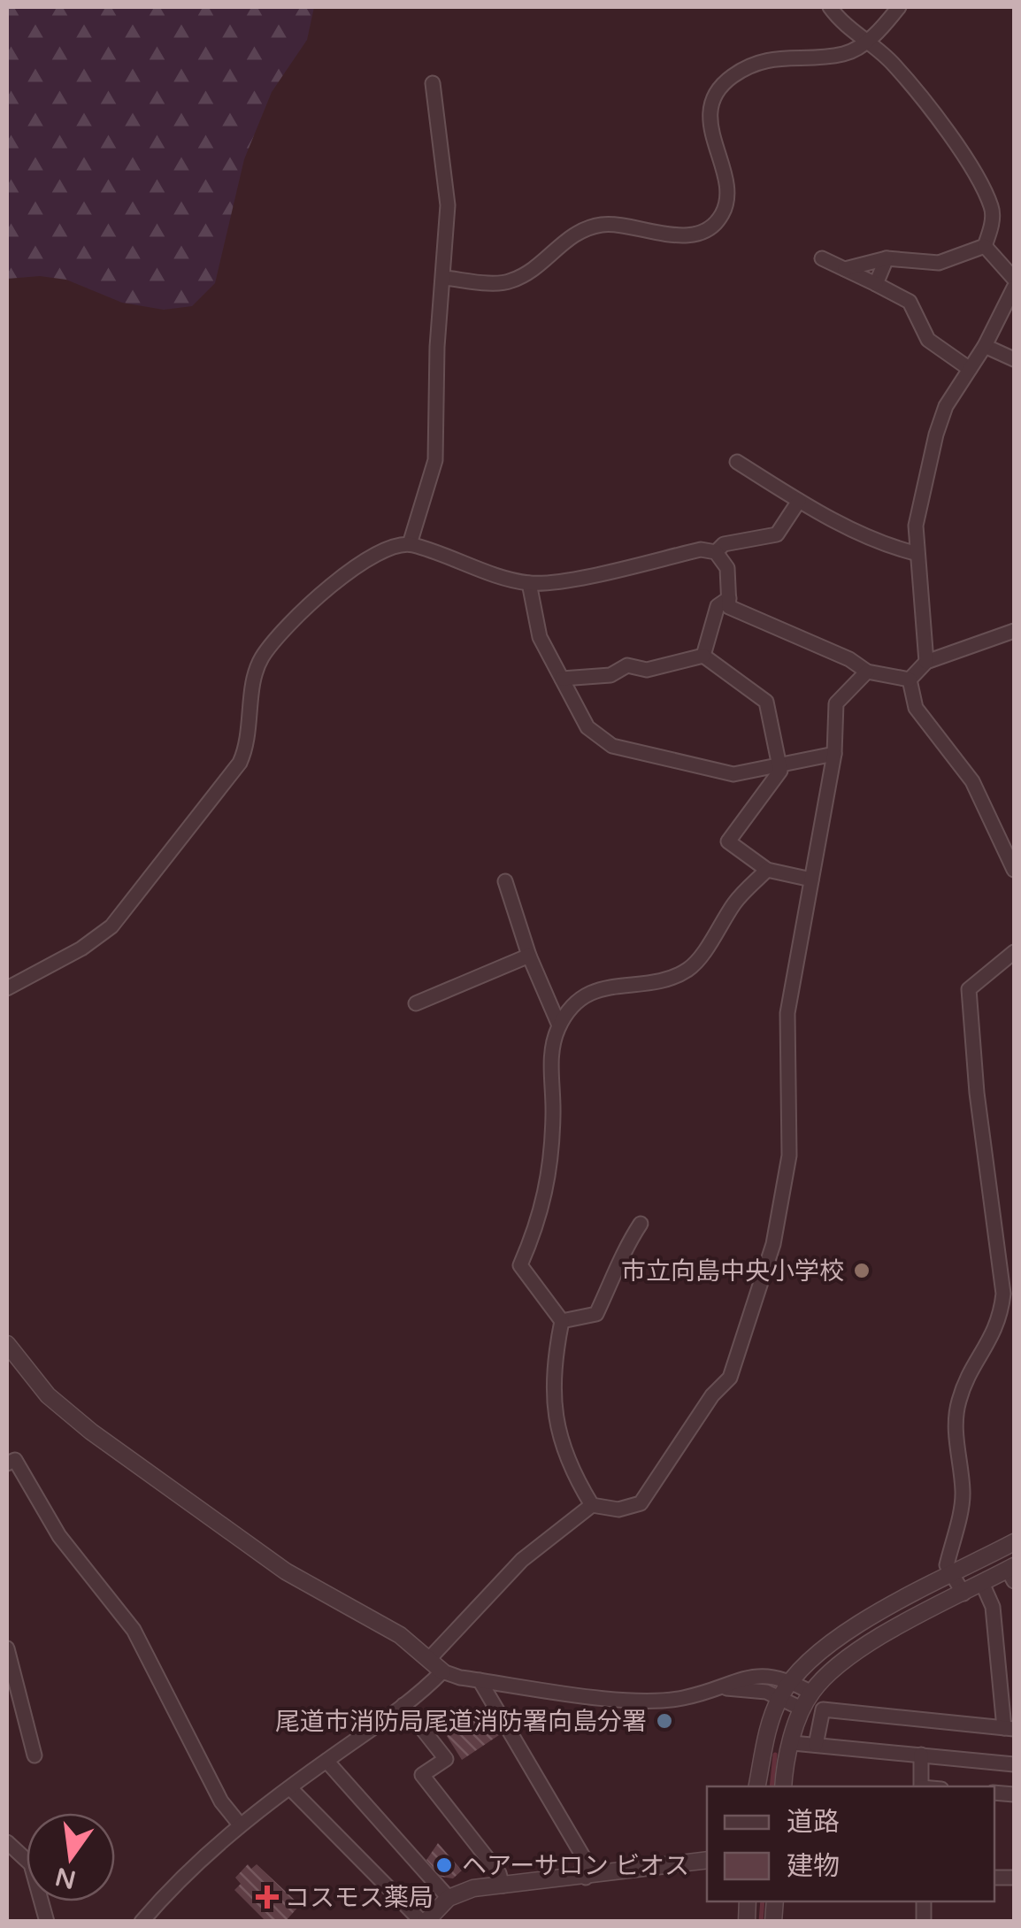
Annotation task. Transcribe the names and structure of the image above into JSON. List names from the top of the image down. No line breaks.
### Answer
{"places":{"other":["市立向島中央小学校","尾道市消防局尾道消防署向島分署","ヘアーサロン ビオス"],"health":["コスモス薬局"]},"legend":["道路","建物"],"north":"bottom"}
